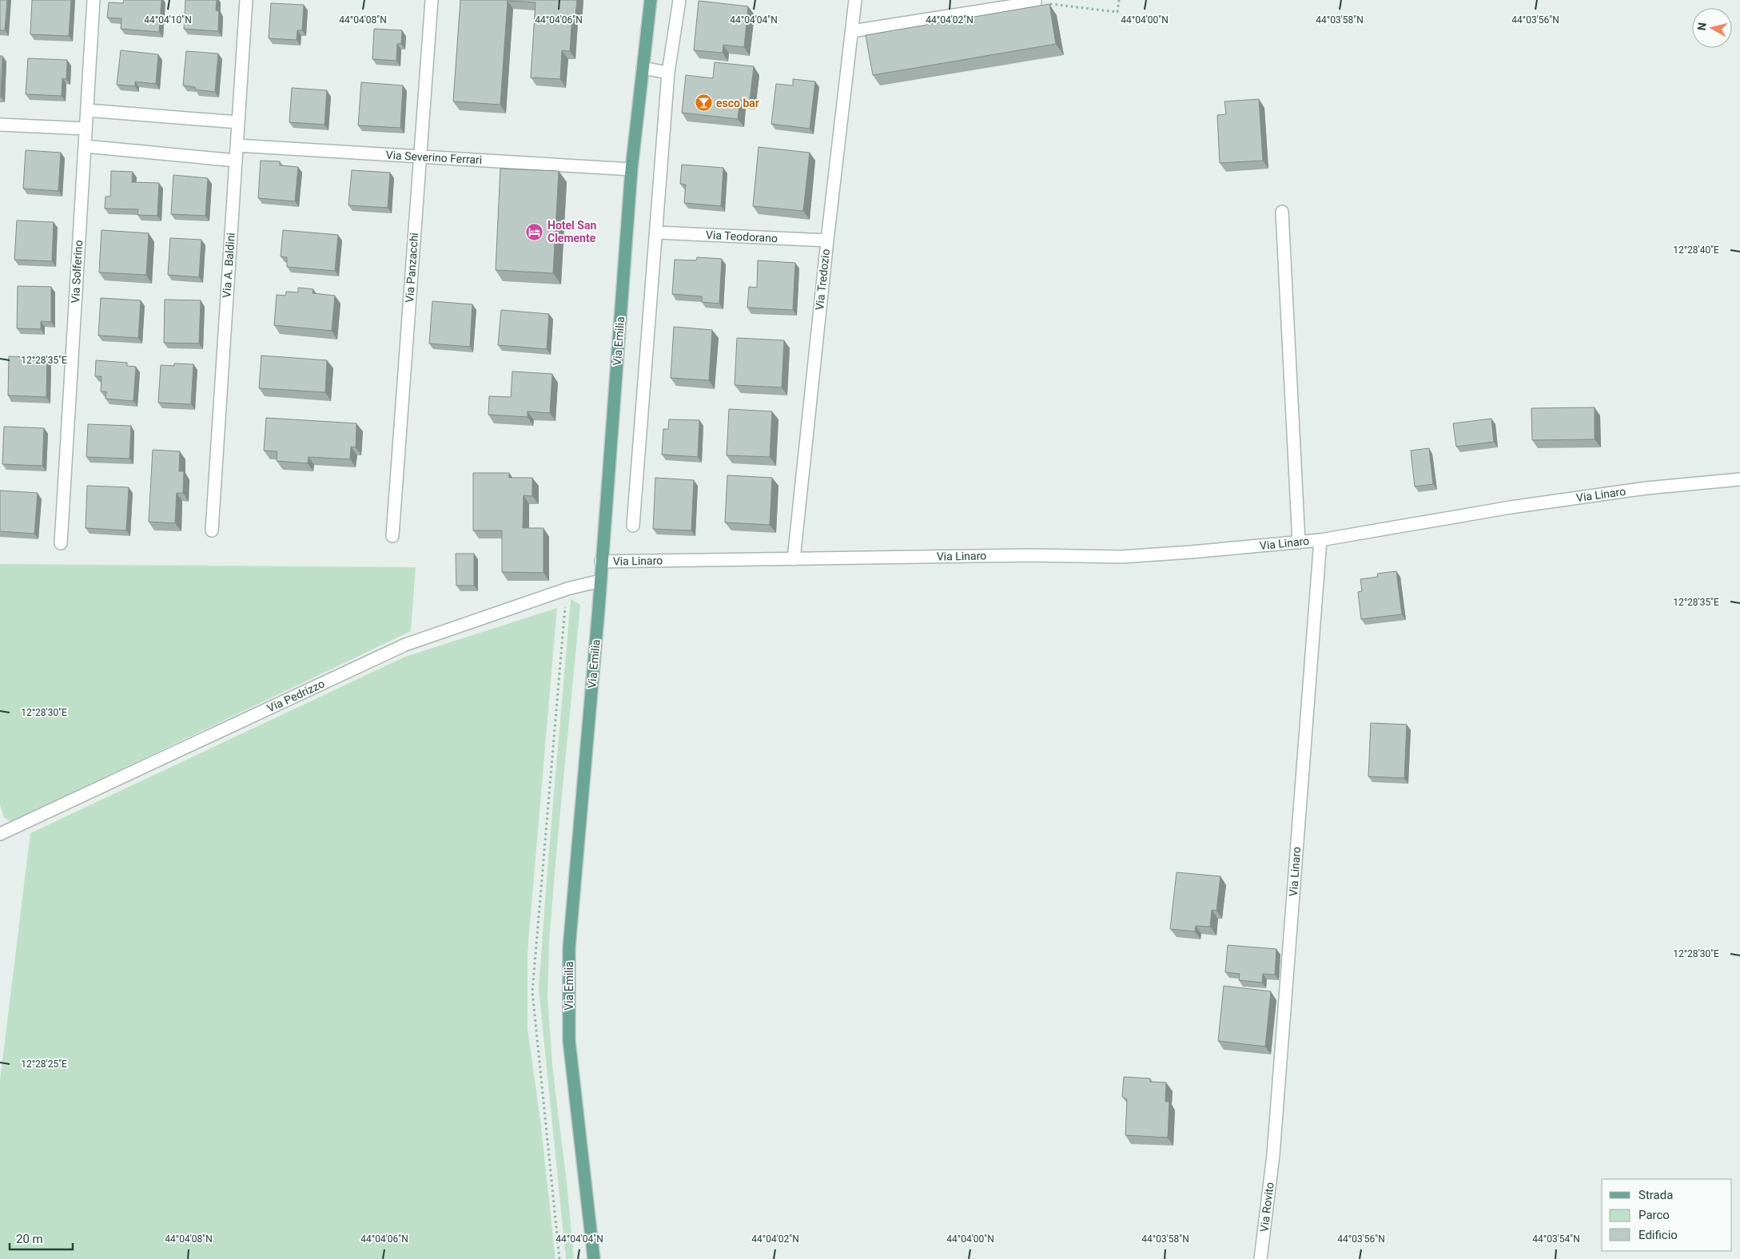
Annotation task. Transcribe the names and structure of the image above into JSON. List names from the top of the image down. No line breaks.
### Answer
{"streets":{"main road":["Via Emilia"],"street":["Via Severino Ferrari","Via Teodorano","Via A. Baldini","Via Panzacchi","Via Solferino","Via Tredozio","Via Linaro","Via Pedrizzo","Via Rovito"]},"crossings":[["Via Severino Ferrari","Via A. Baldini"],["Via Severino Ferrari","Via Panzacchi"],["Via Severino Ferrari","Via Emilia"],["Via Teodorano","Via Tredozio"],["Via Tredozio","Via Linaro"],["Via Emilia","Via Linaro"],["Via Emilia","Via Pedrizzo"],["Via Linaro","Via Rovito"]],"places":{"bar":["esco bar"],"hotel":["Hotel San Clemente"]},"legend":["Strada","Parco","Edificio"],"scale_bar":"20 m","north":"left","coordinates":["44°04'10\"N","44°04'08\"N","44°04'06\"N","44°04'04\"N","44°04'02\"N","44°04'00\"N","44°03'58\"N","44°03'56\"N","12°28'40\"E","12°28'35\"E","12°28'30\"E","12°28'25\"E","44°03'54\"N"]}
